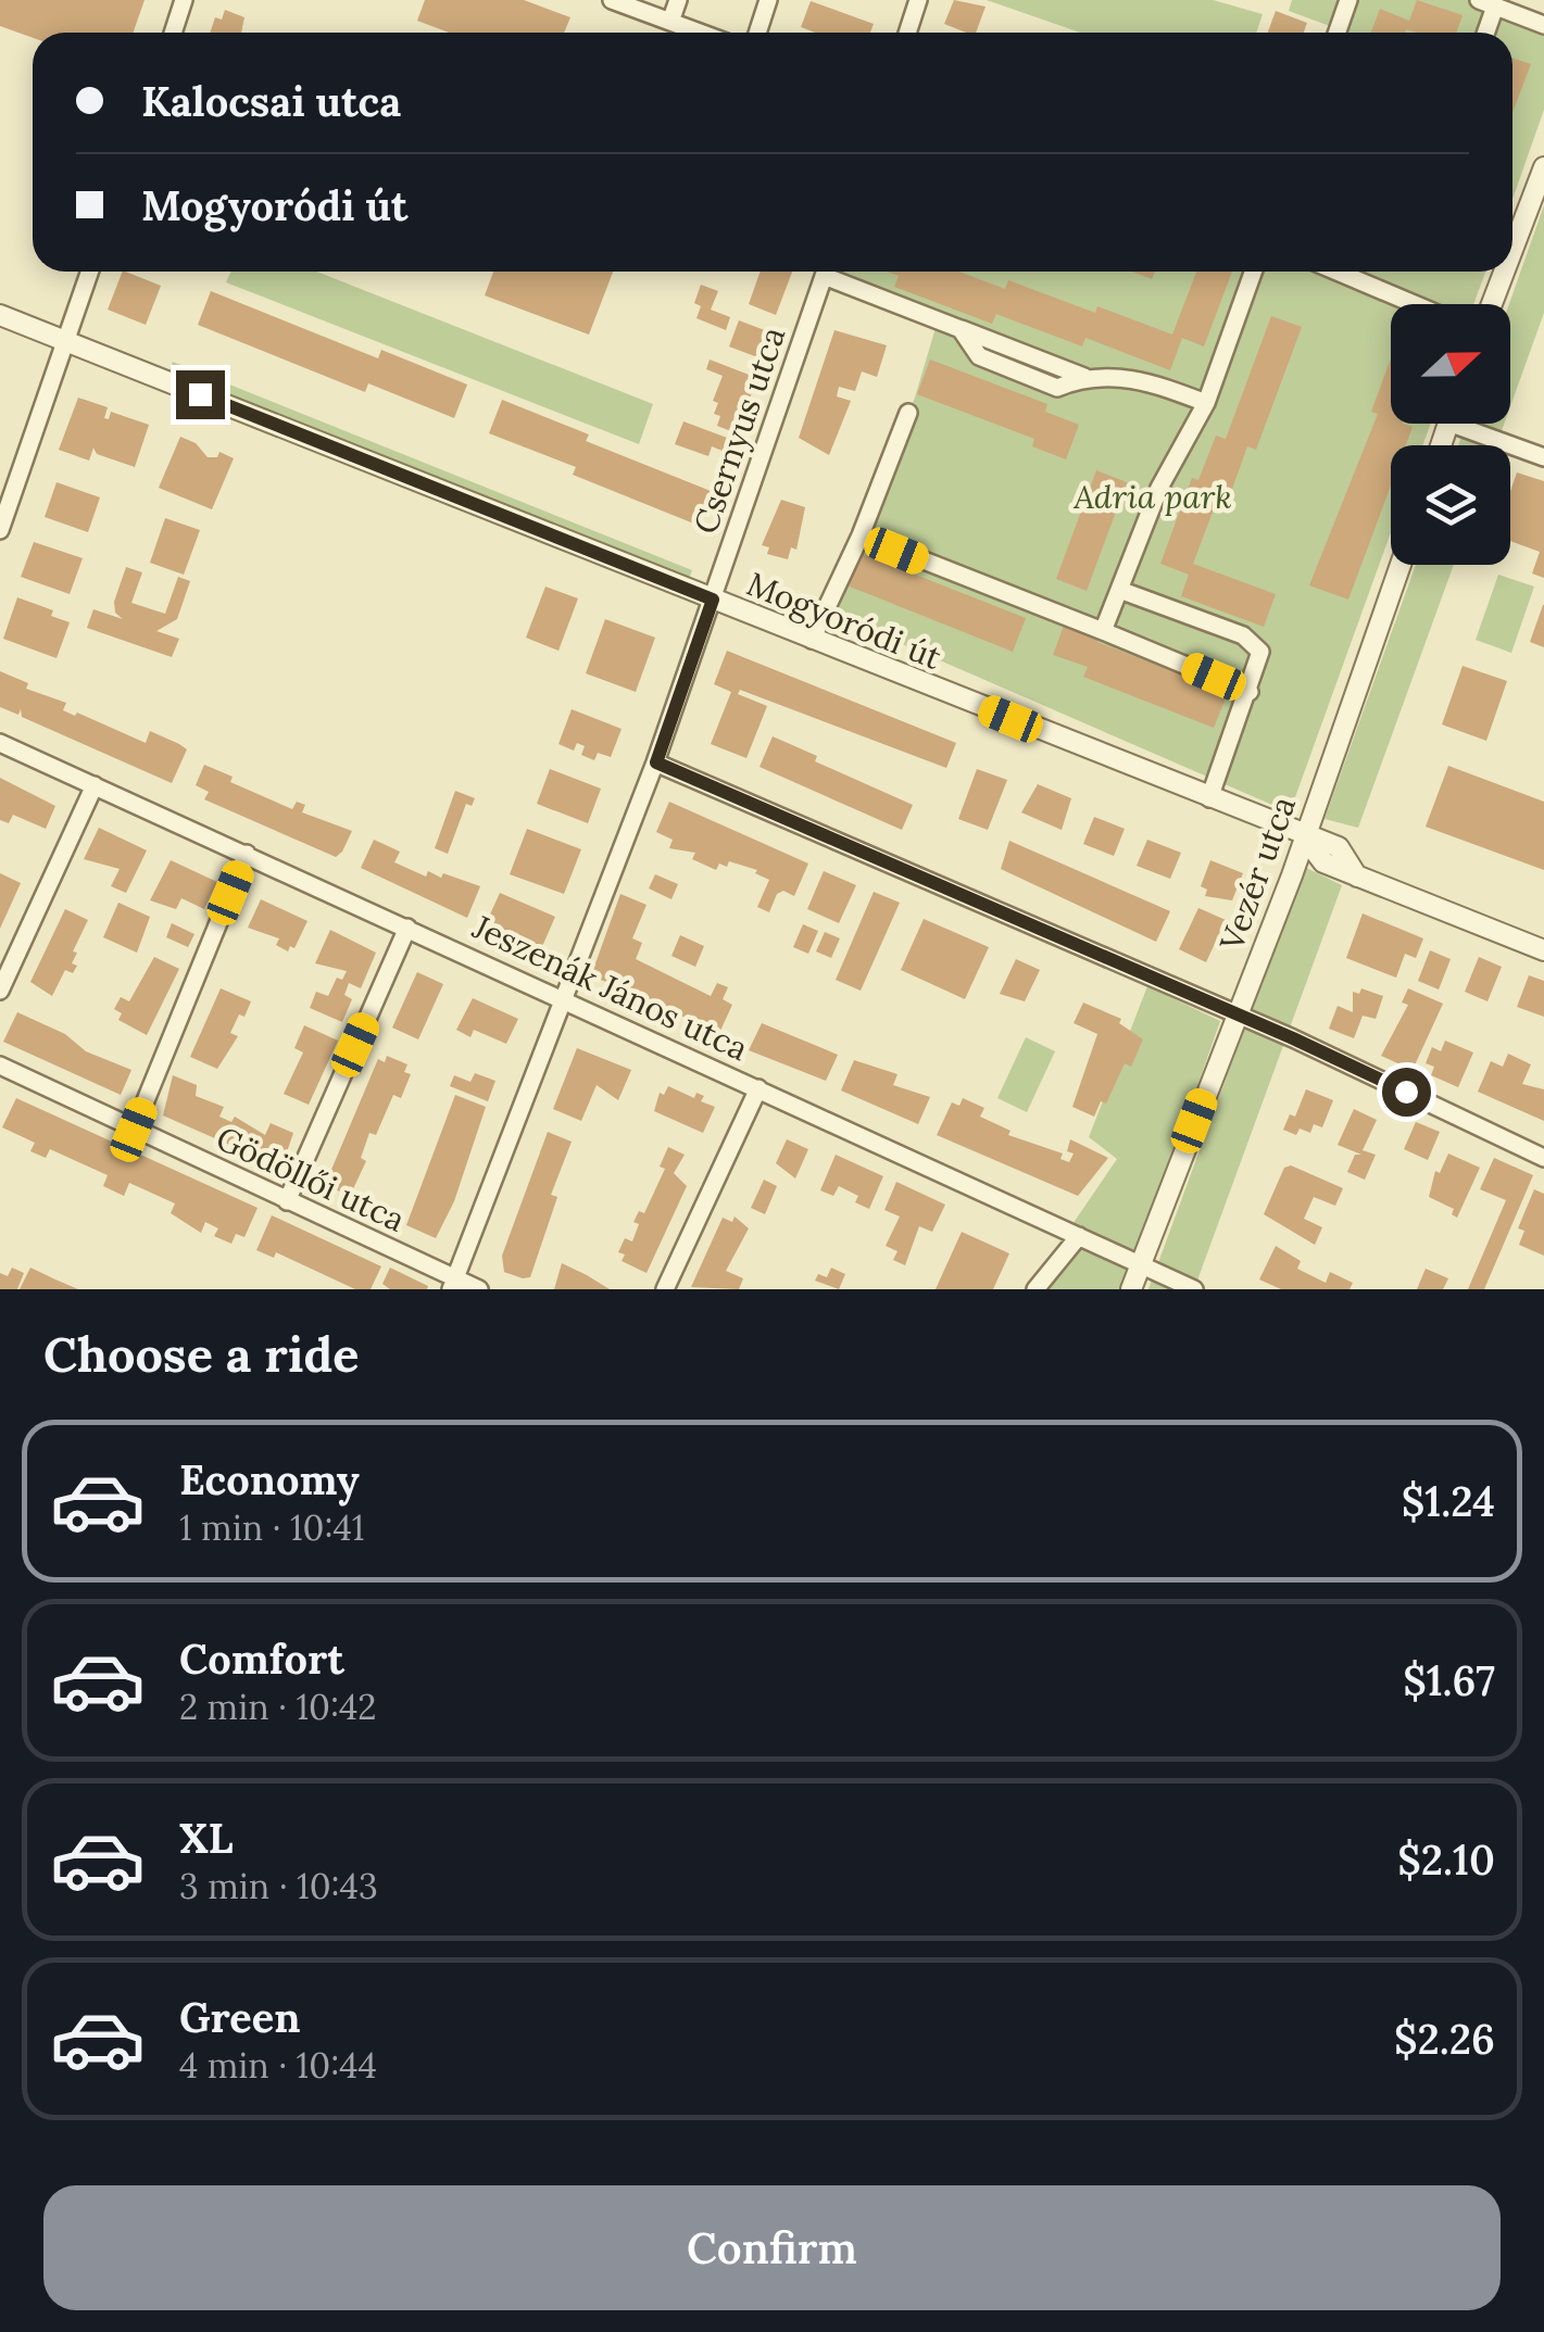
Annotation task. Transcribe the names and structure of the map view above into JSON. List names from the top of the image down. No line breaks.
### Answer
{"streets":{"street":["Csernyus utca","Mogyoródi út","Vezér utca","Jeszenák János utca","Gödöllői utca"]},"crossings":[["Csernyus utca","Mogyoródi út"],["Csernyus utca","Jeszenák János utca"],["Csernyus utca","Gödöllői utca"],["Mogyoródi út","Vezér utca"],["Vezér utca","Jeszenák János utca"]],"parks":["Adria park"],"north":"right","page":{"banner":["Kalocsai utca","Mogyoródi út"],"heading":"Choose a ride","list":[{"name":"Economy","note":"1 min · 10:41","value":"$1.24"},{"name":"Comfort","note":"2 min · 10:42","value":"$1.67"},{"name":"XL","note":"3 min · 10:43","value":"$2.10"},{"name":"Green","note":"4 min · 10:44","value":"$2.26"}],"buttons":"Confirm"}}
